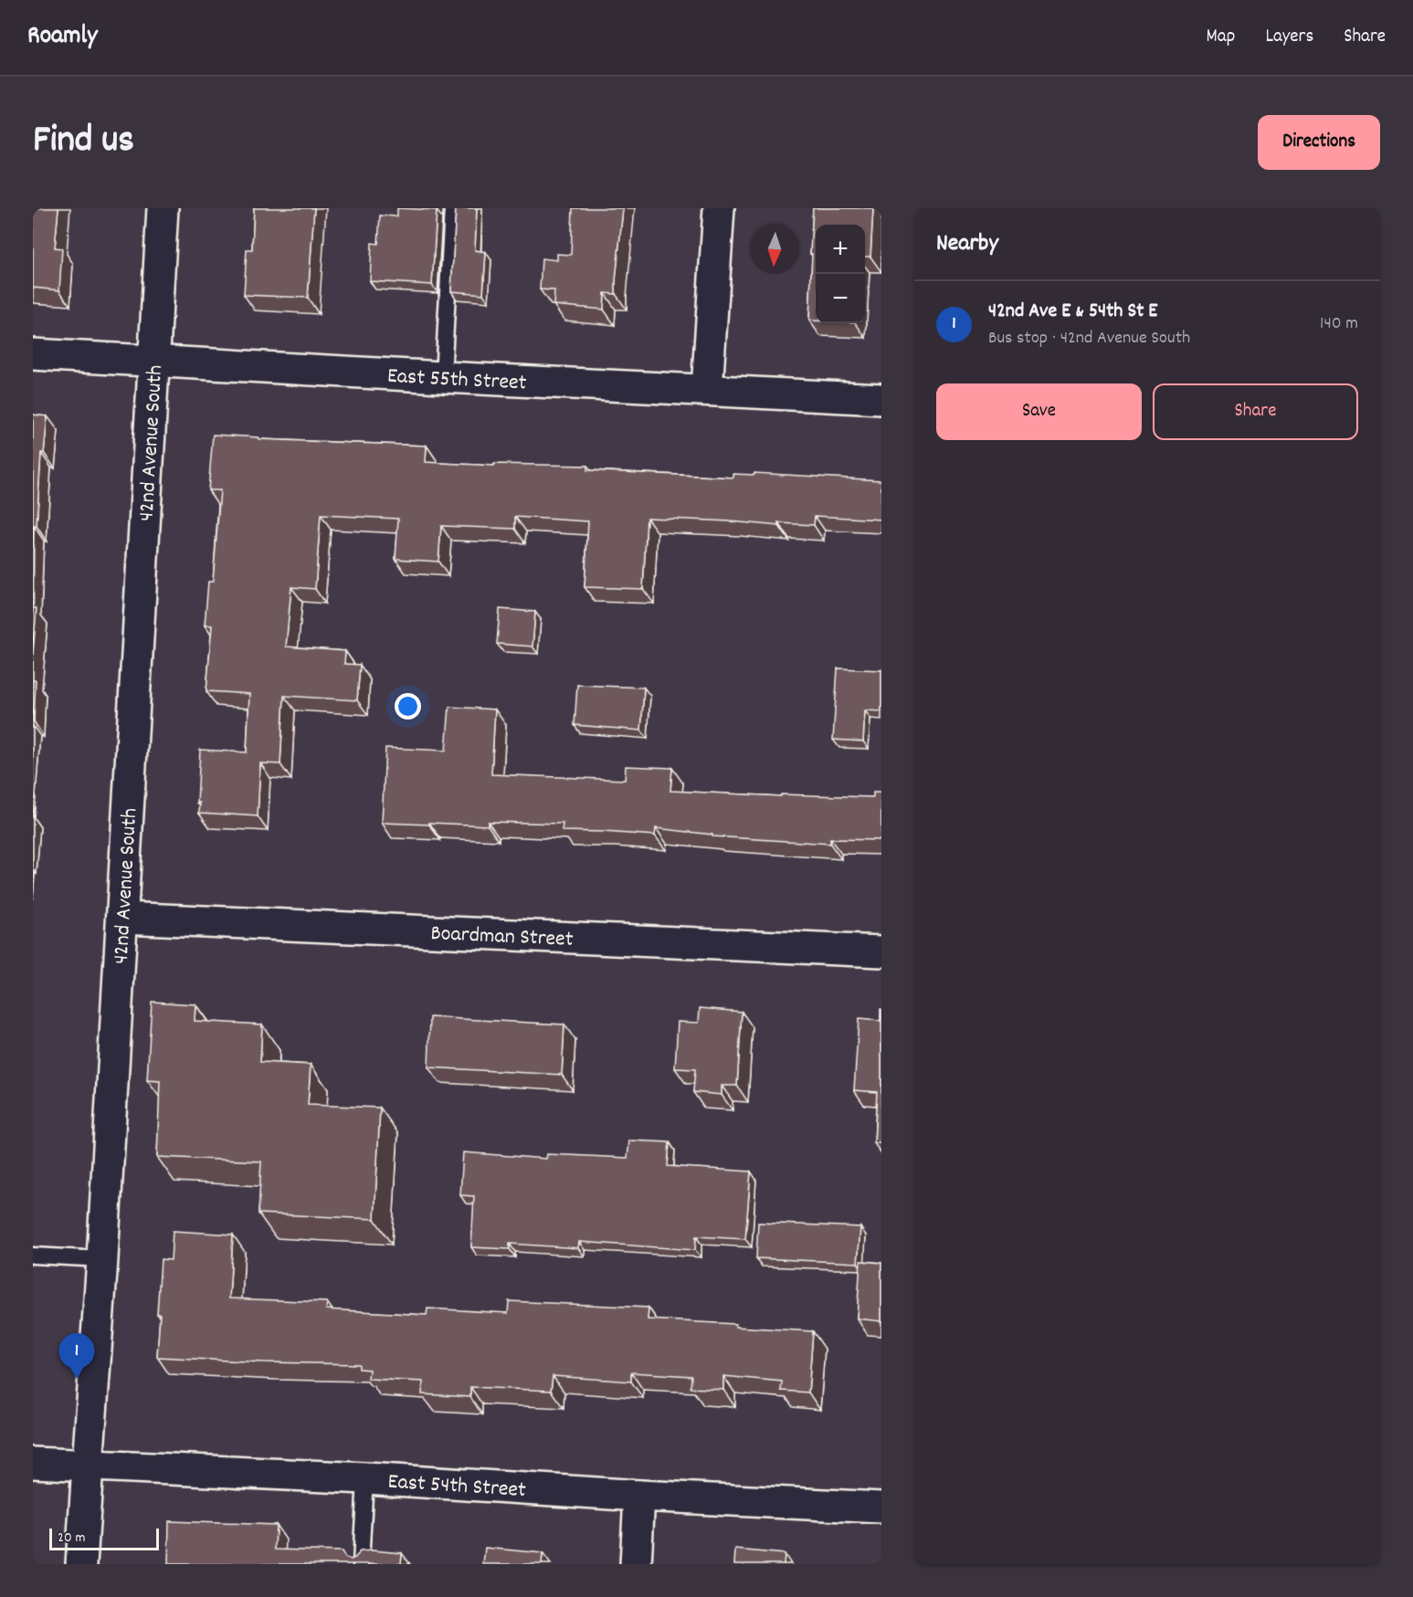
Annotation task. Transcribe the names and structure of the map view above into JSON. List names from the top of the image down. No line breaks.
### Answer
{"streets":{"street":["East 55th Street","42nd Avenue South","Boardman Street","East 54th Street"]},"crossings":[["East 55th Street","42nd Avenue South"],["42nd Avenue South","Boardman Street"],["42nd Avenue South","East 54th Street"]],"scale_bar":"20 m","north":"bottom","page":{"header":"Roamly","nav":["Map","Layers","Share"],"title":"Find us","buttons":["Directions",["Save","Share"]],"heading":"Nearby","map_buttons":["+","−"],"list":[{"mark":"1","name":"42nd Ave E & 54th St E","note":"Bus stop · 42nd Avenue South","value":"140 m"}],"pins":"1","scale":"20 m"}}
